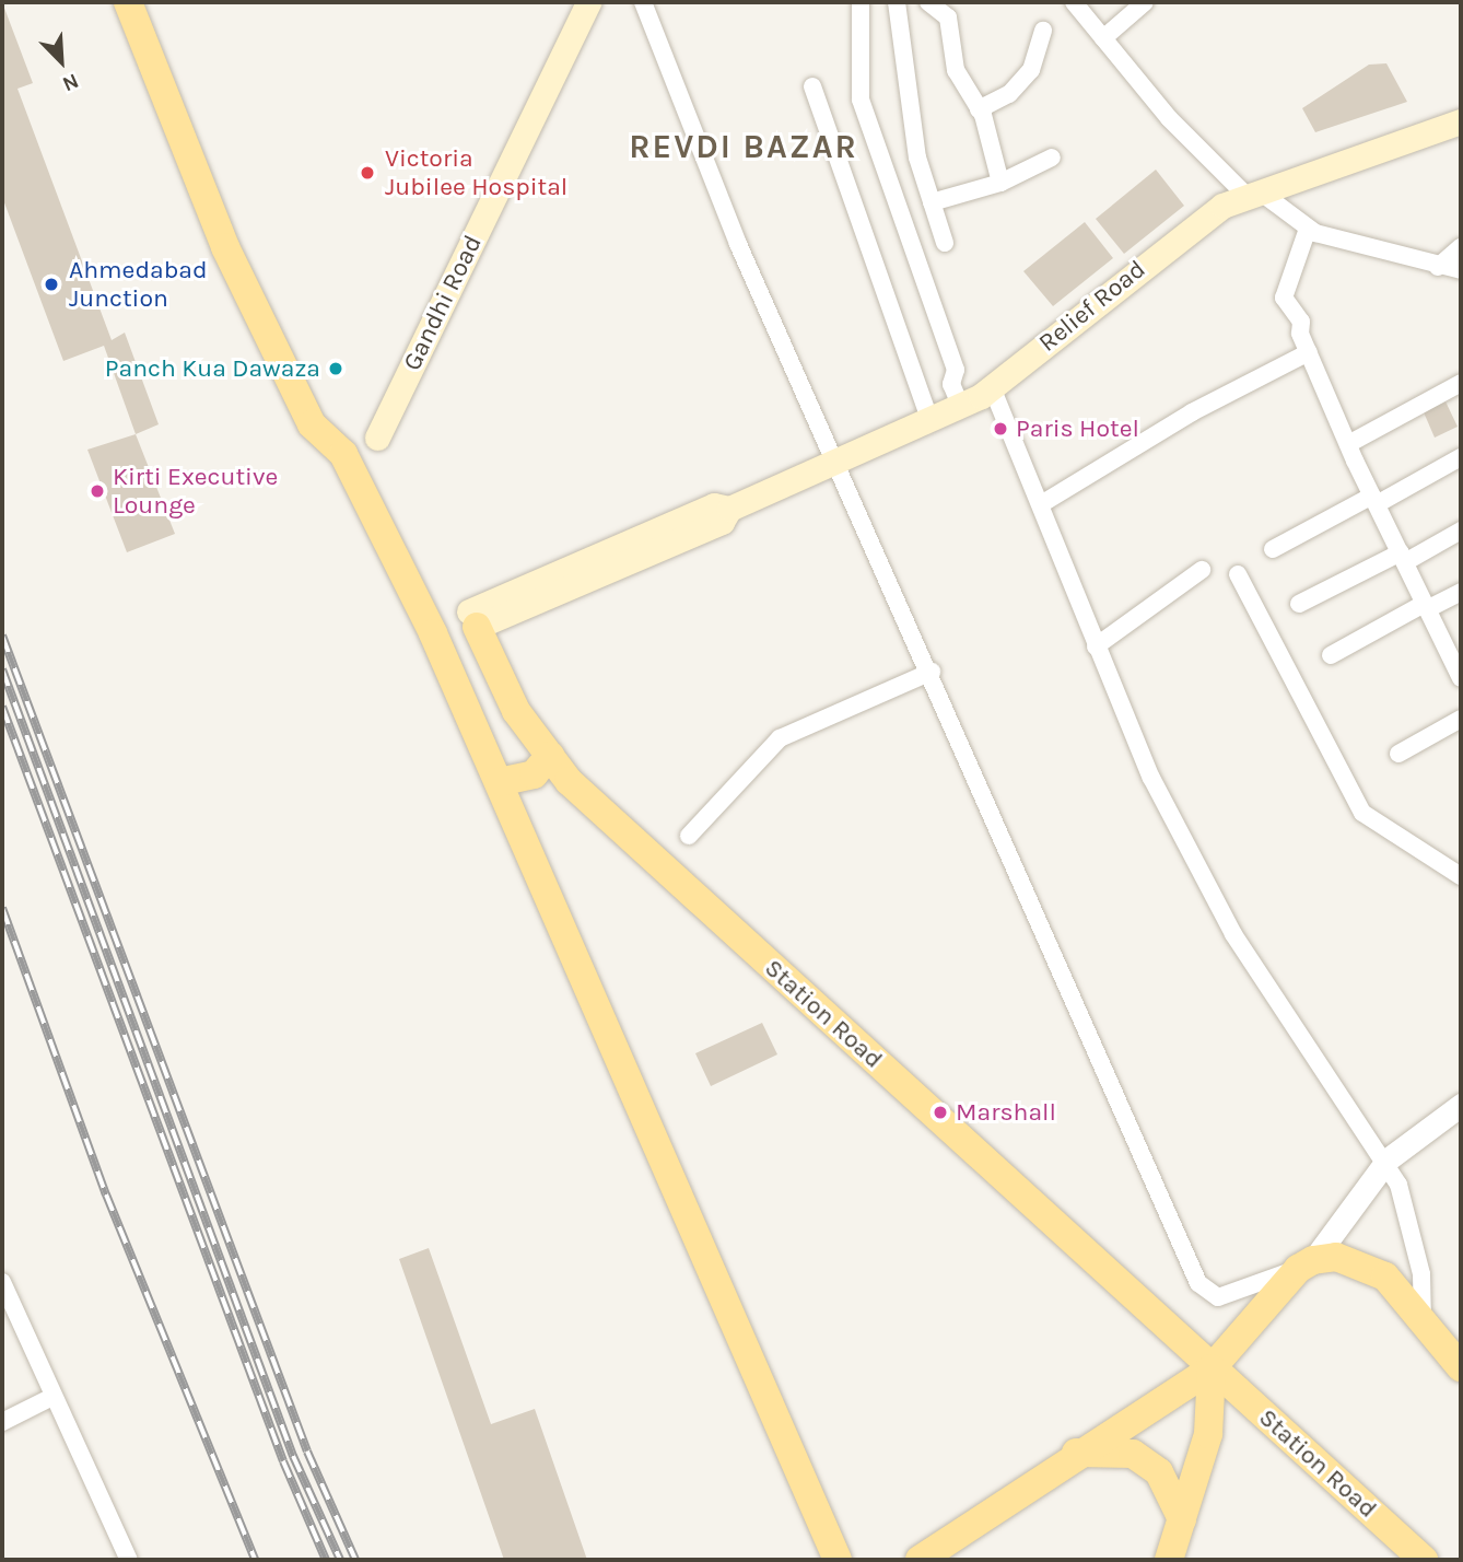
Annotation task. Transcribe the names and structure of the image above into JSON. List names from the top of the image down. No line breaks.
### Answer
{"streets":{"main road":["Gandhi Road","Relief Road","Station Road"]},"crossings":[["Relief Road","Station Road"]],"districts":["REVDI BAZAR"],"places":["Victoria Jubilee Hospital","Ahmedabad Junction","Panch Kua Dawaza","Paris Hotel","Kirti Executive Lounge","Marshall"],"north":"bottom right"}
